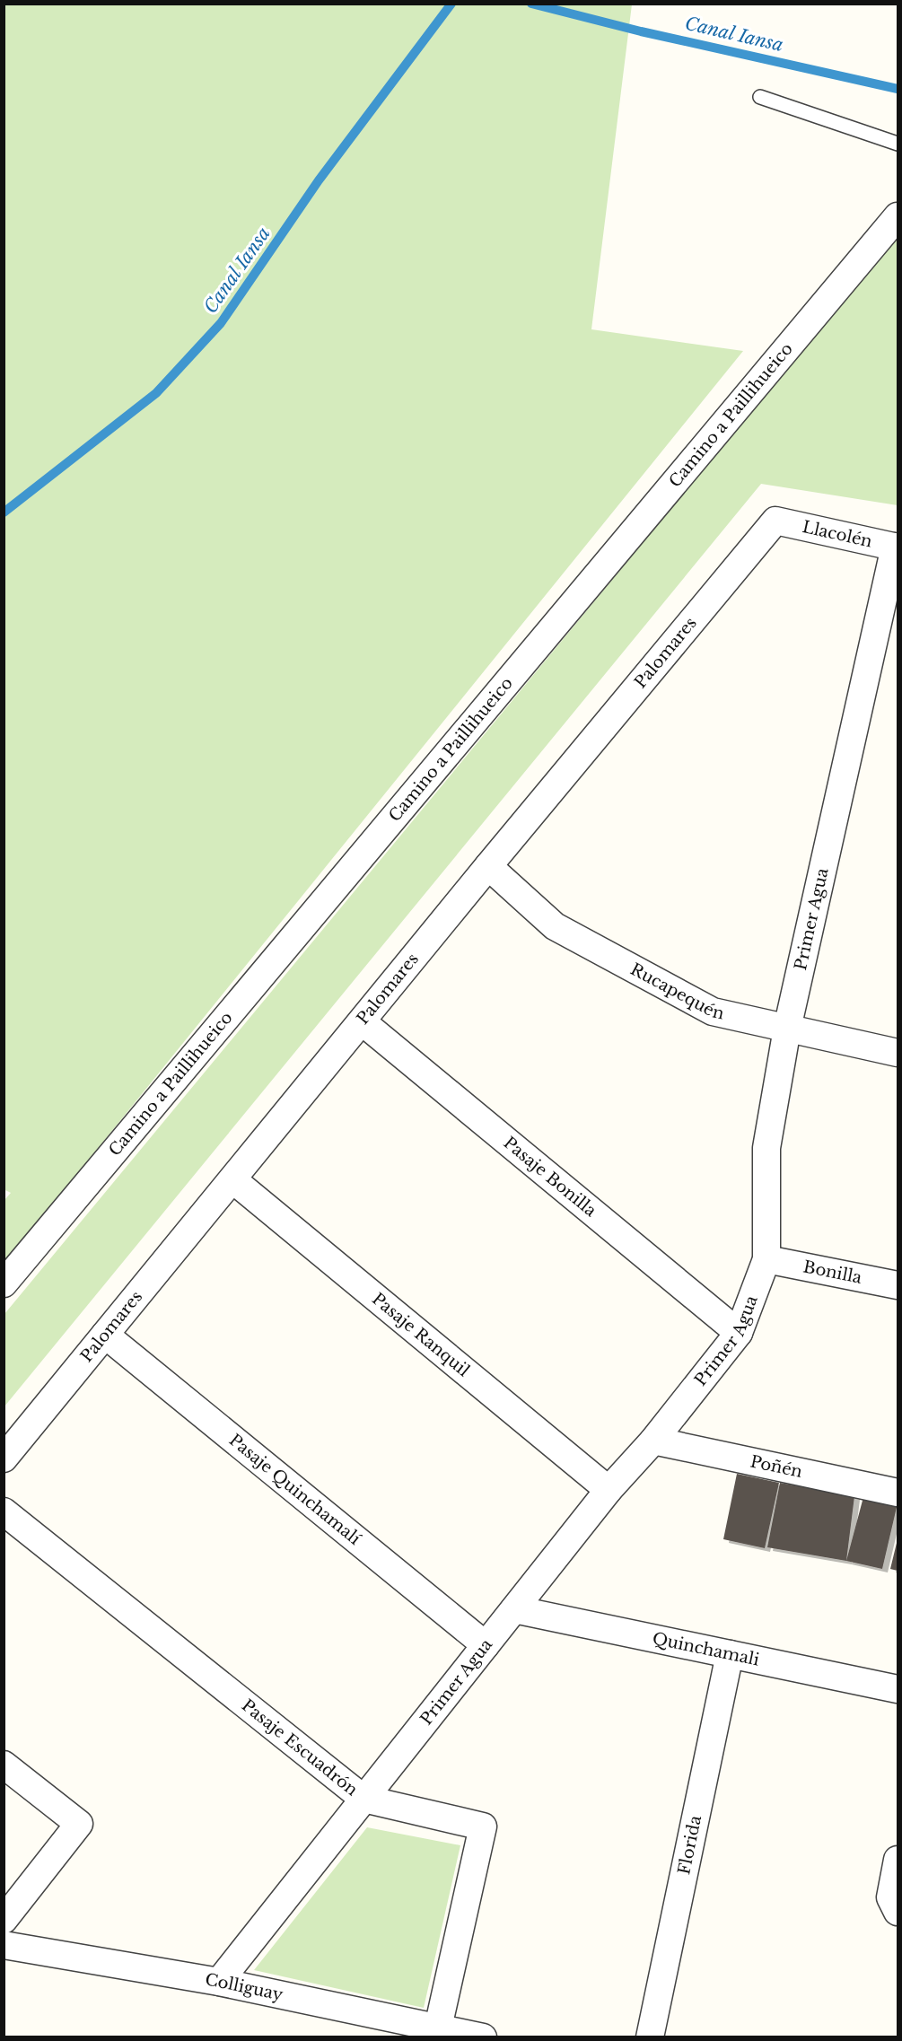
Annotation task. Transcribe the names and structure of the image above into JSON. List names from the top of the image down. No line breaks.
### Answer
{"streets":{"street":["Camino a Paillihueico","Llacolén","Palomares","Primer Agua","Rucapequén","Pasaje Bonilla","Bonilla","Pasaje Ranquil","Poñén","Pasaje Quinchamalí","Quinchamali","Pasaje Escuadrón","Florida","Colliguay"]},"crossings":[["Llacolén","Palomares"],["Llacolén","Primer Agua"],["Palomares","Rucapequén"],["Palomares","Pasaje Bonilla"],["Palomares","Pasaje Ranquil"],["Palomares","Pasaje Quinchamalí"],["Primer Agua","Rucapequén"],["Primer Agua","Pasaje Bonilla"],["Primer Agua","Bonilla"],["Primer Agua","Pasaje Ranquil"],["Primer Agua","Poñén"],["Primer Agua","Pasaje Quinchamalí"],["Primer Agua","Quinchamali"],["Primer Agua","Pasaje Escuadrón"],["Primer Agua","Colliguay"],["Quinchamali","Florida"],["Pasaje Escuadrón","Colliguay"]],"water":["Canal Iansa"]}
